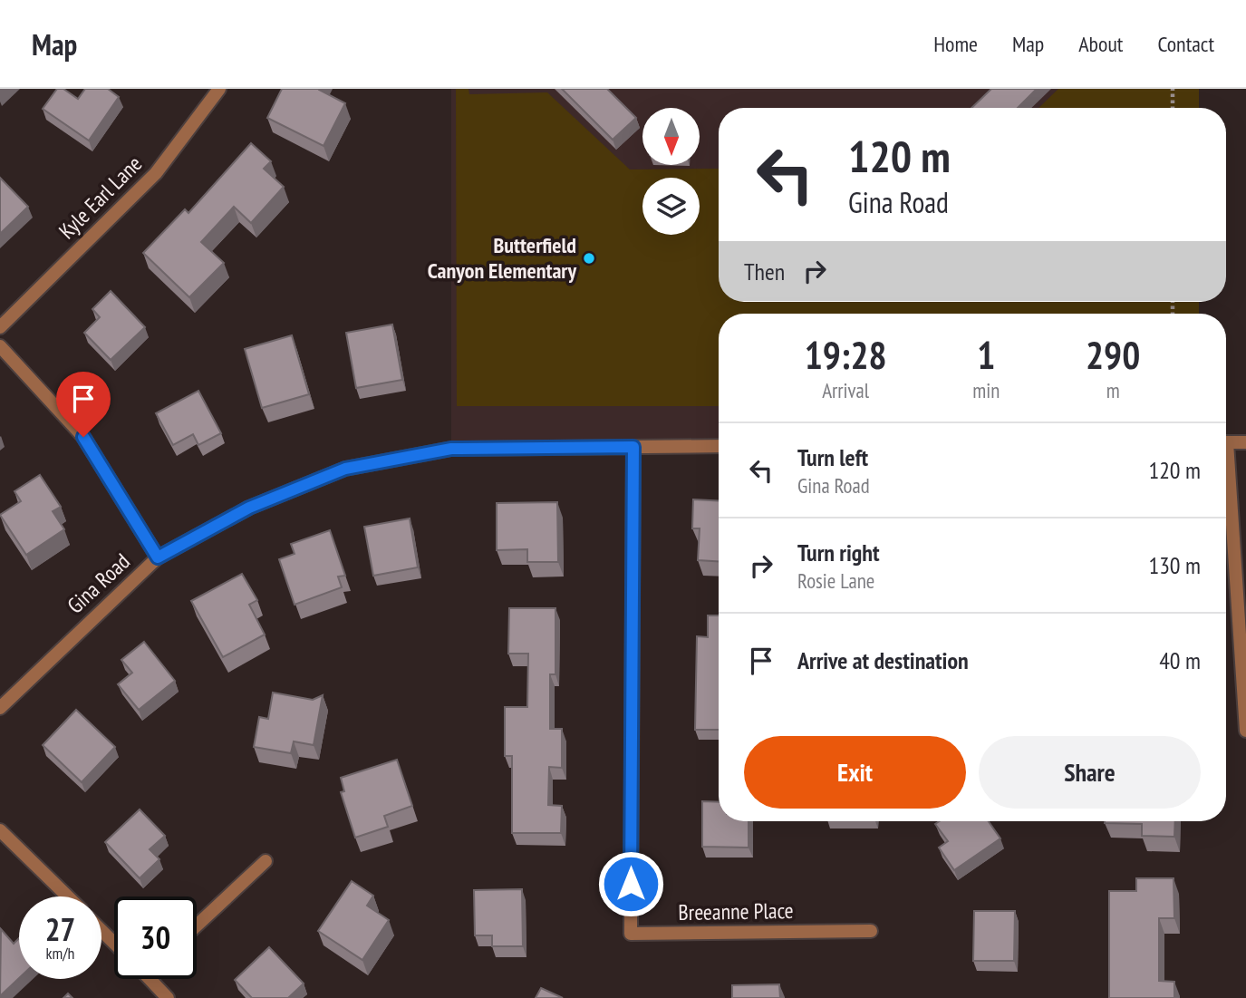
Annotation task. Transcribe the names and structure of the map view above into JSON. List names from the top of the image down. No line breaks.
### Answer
{"streets":{"street":["Kyle Earl Lane","Gina Road","Breeanne Place"]},"crossings":[["Gina Road","Breeanne Place"]],"places":["Butterfield Canyon Elementary"],"north":"bottom","page":{"header":"Map","nav":["Home","Map","About","Contact"],"turn":["120 m","Gina Road"],"then":"Then","eta":["19:28","Arrival","1","min","290","m"],"list":[{"name":"Turn left","note":"Gina Road","value":"120 m"},{"name":"Turn right","note":"Rosie Lane","value":"130 m"},{"name":"Arrive at destination","value":"40 m"}],"buttons":["Exit","Share"],"speed":"27 km/h","limit":"30"}}
